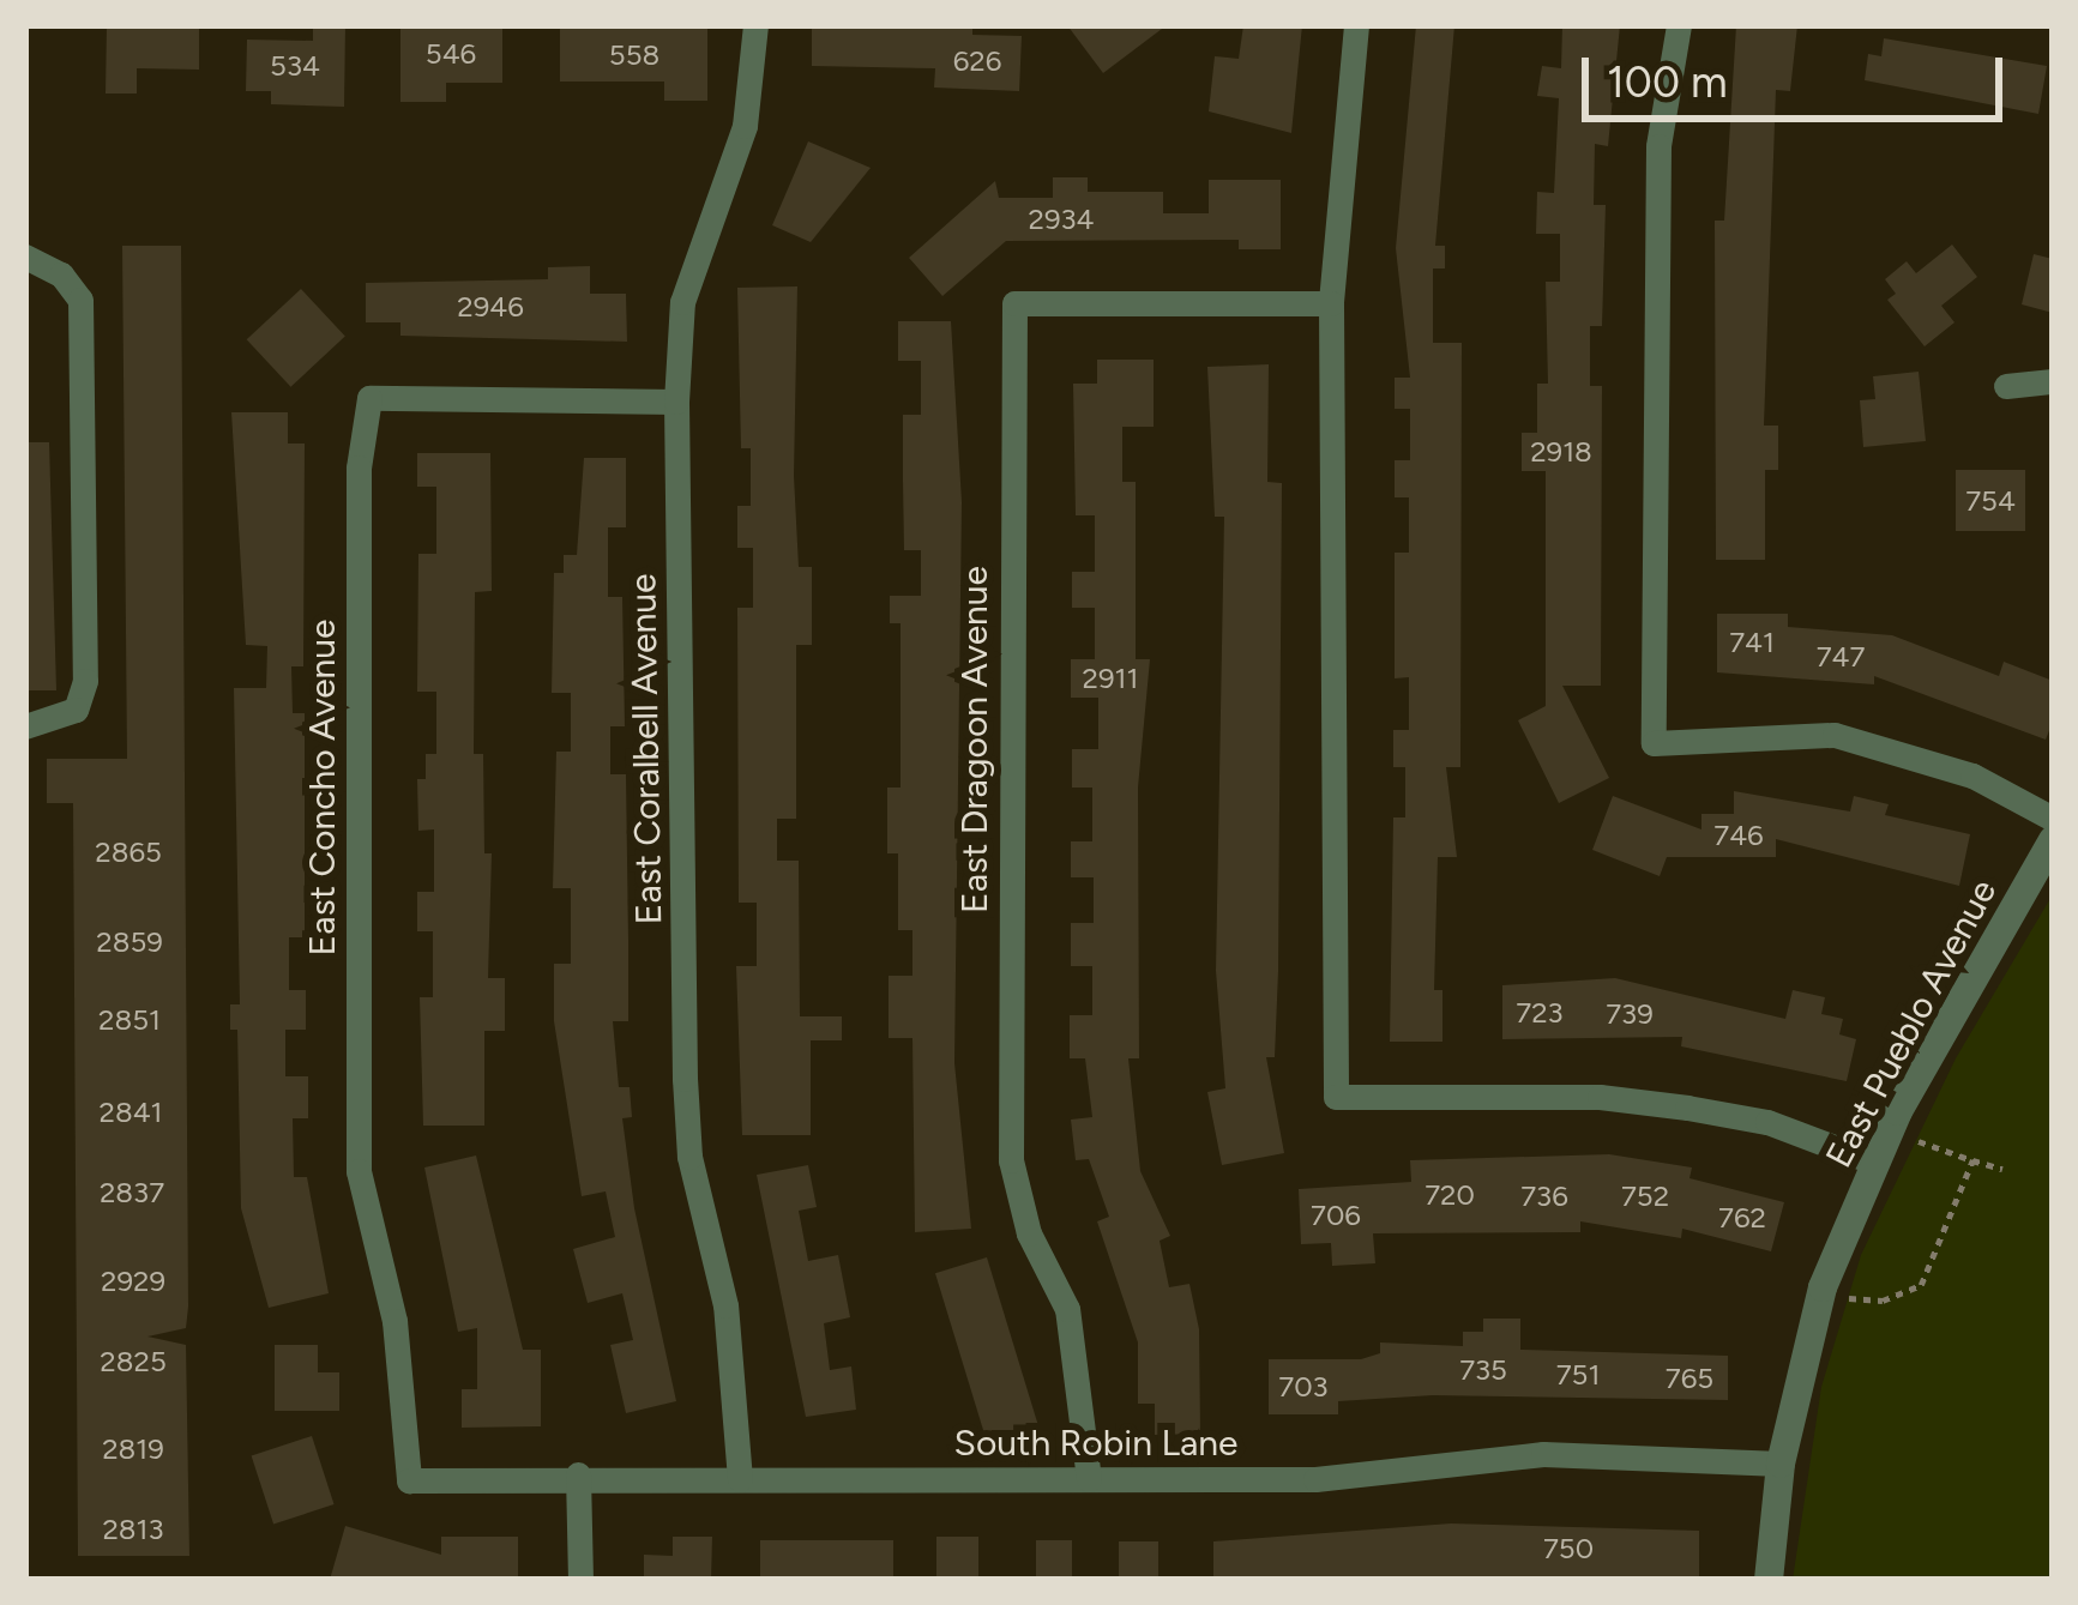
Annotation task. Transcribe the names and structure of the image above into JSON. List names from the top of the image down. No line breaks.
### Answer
{"streets":{"street":["East Dragoon Avenue","East Coralbell Avenue","East Concho Avenue","East Pueblo Avenue","South Robin Lane"]},"crossings":[["East Dragoon Avenue","South Robin Lane"],["East Coralbell Avenue","East Concho Avenue"],["East Coralbell Avenue","South Robin Lane"],["East Concho Avenue","South Robin Lane"],["East Pueblo Avenue","South Robin Lane"]],"house_numbers":["546","558","626","534","2934","2946","2918","754","741","747","2911","746","2865","2859","723","739","2851","2841","2837","720","736","752","706","762","2929","2825","735","751","765","703","2819","2813","750"],"scale_bar":"100 m"}
